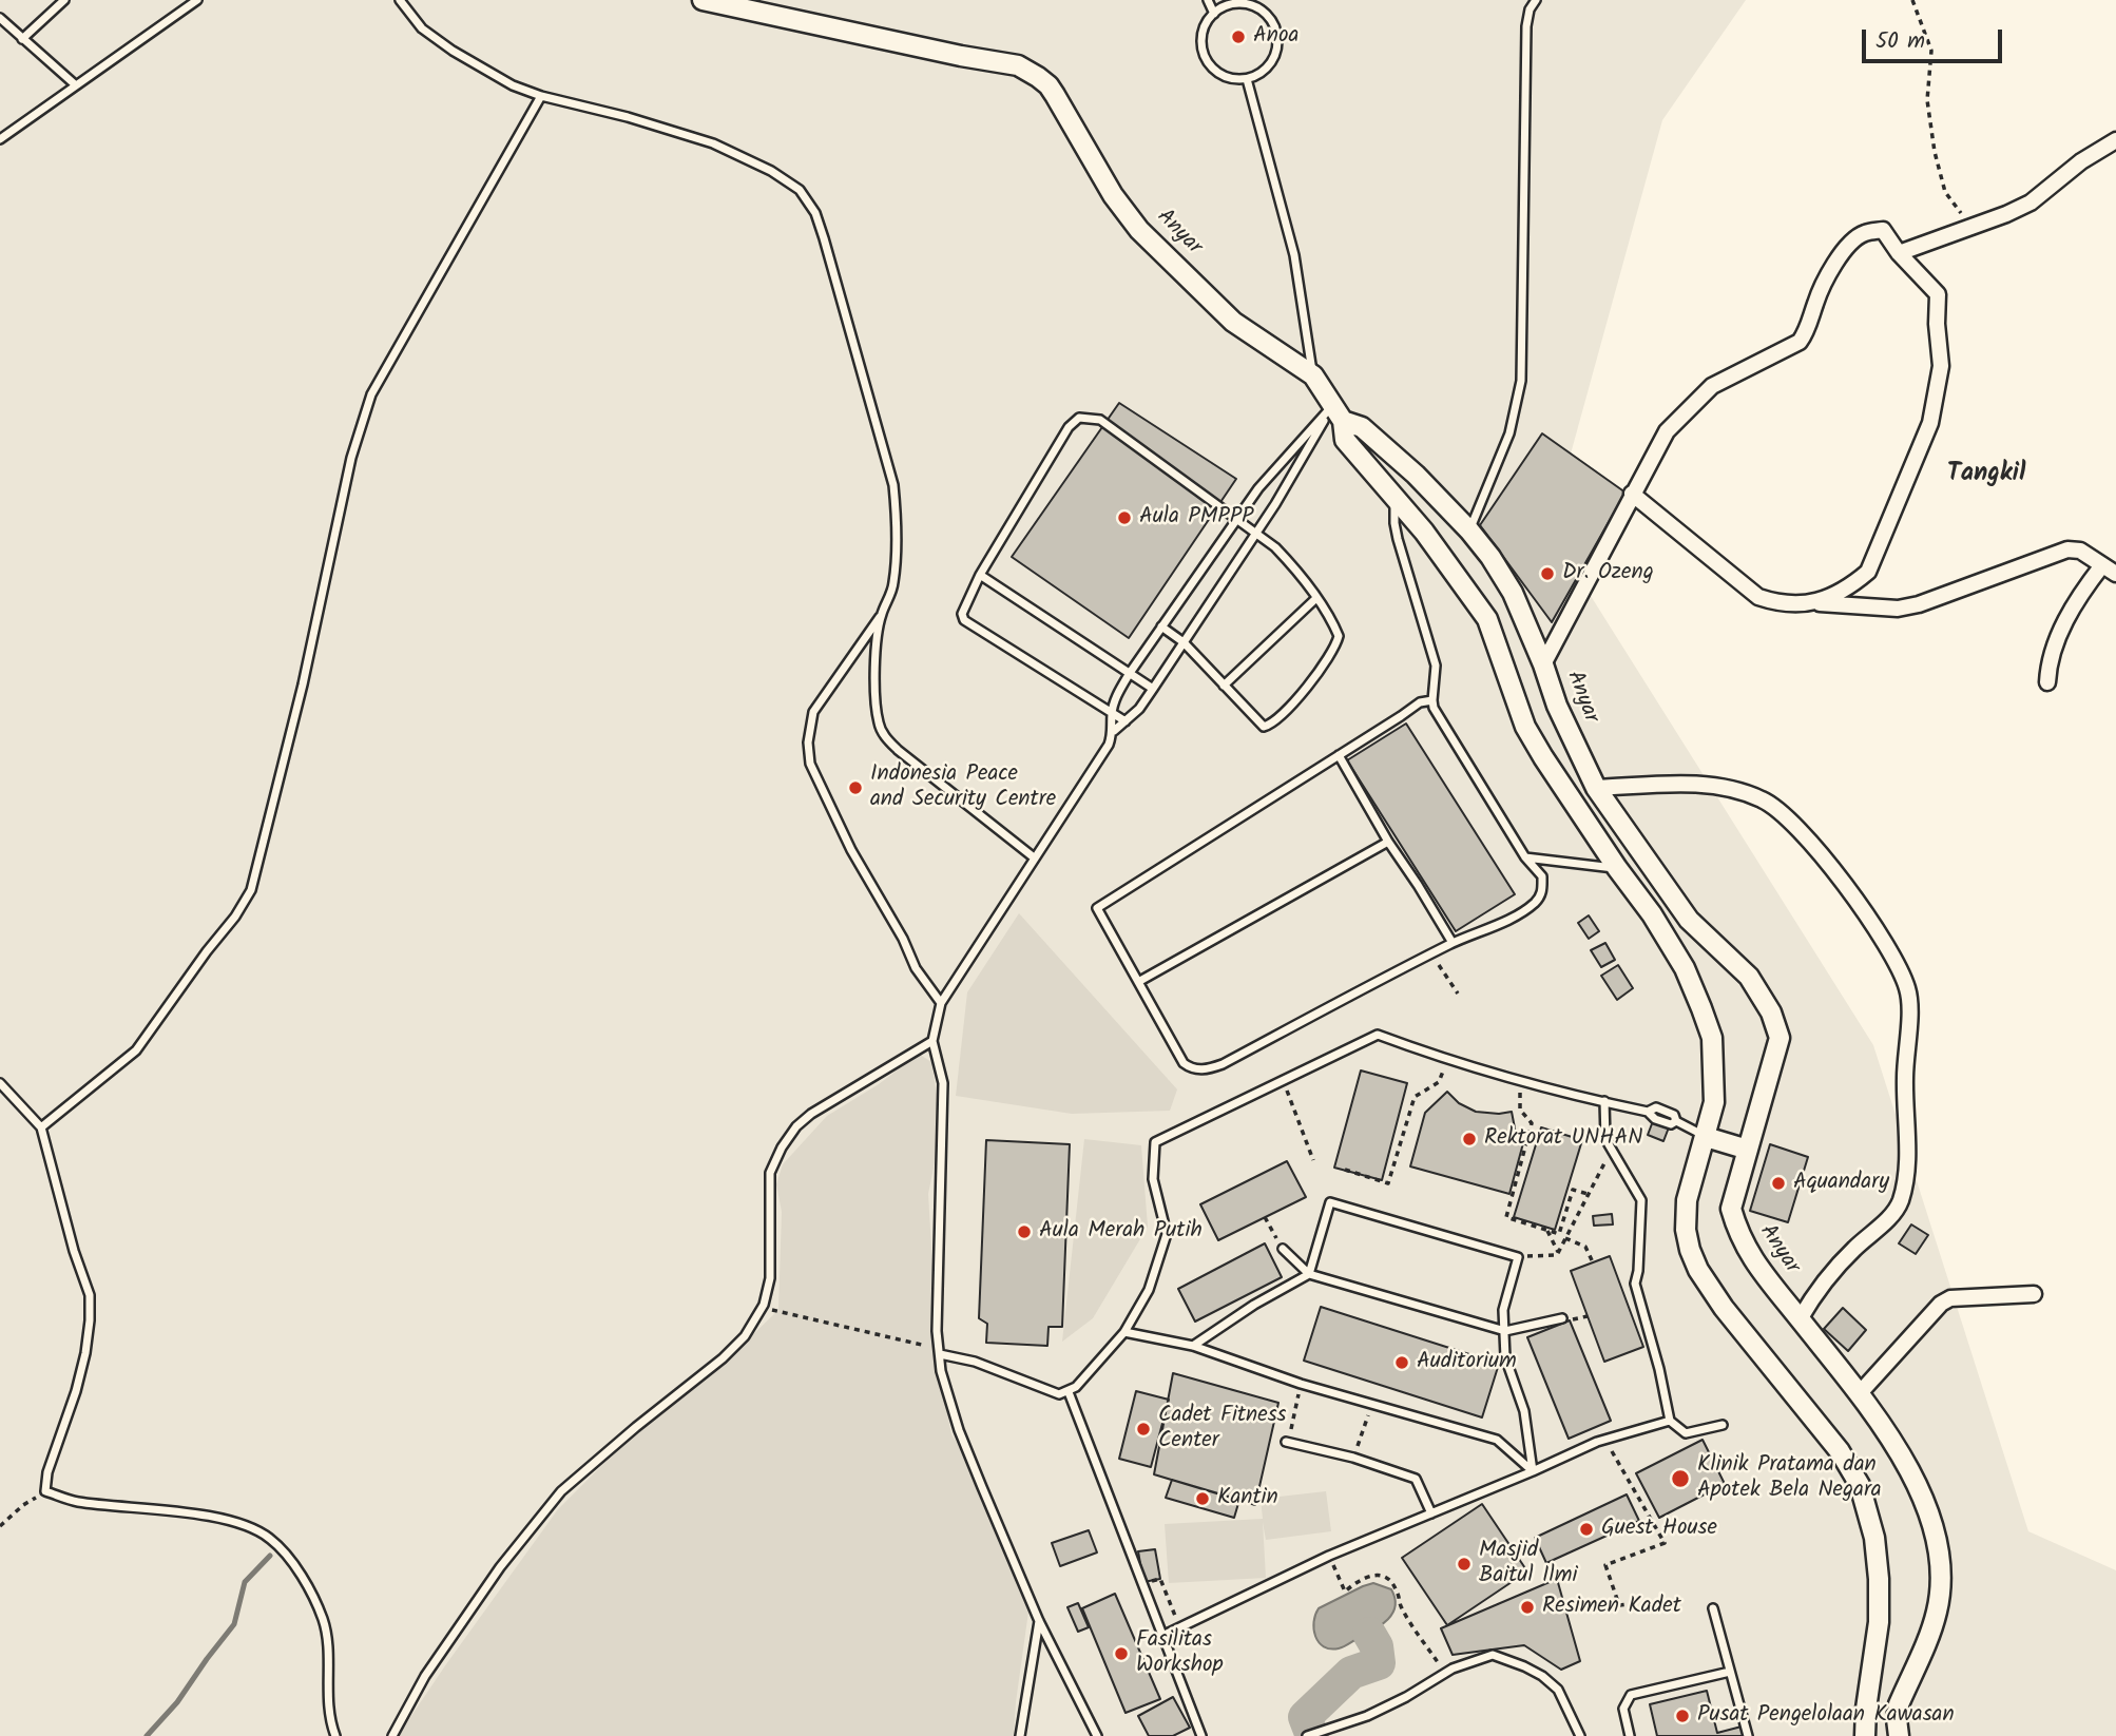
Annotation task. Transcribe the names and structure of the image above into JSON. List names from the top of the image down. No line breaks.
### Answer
{"streets":{"street":["Anyar"]},"districts":["Tangkil"],"places":["Anoa","Aula PMPPP","Dr. Ozeng","Indonesia Peace and Security Centre","Rektorat UNHAN","Aquandary","Aula Merah Putih","Auditorium","Cadet Fitness Center","Klinik Pratama dan Apotek Bela Negara","Kantin","Guest House","Masjid Baitul Ilmi","Resimen Kadet","Fasilitas Workshop","Pusat Pengelolaan Kawasan"],"scale_bar":"50 m"}
